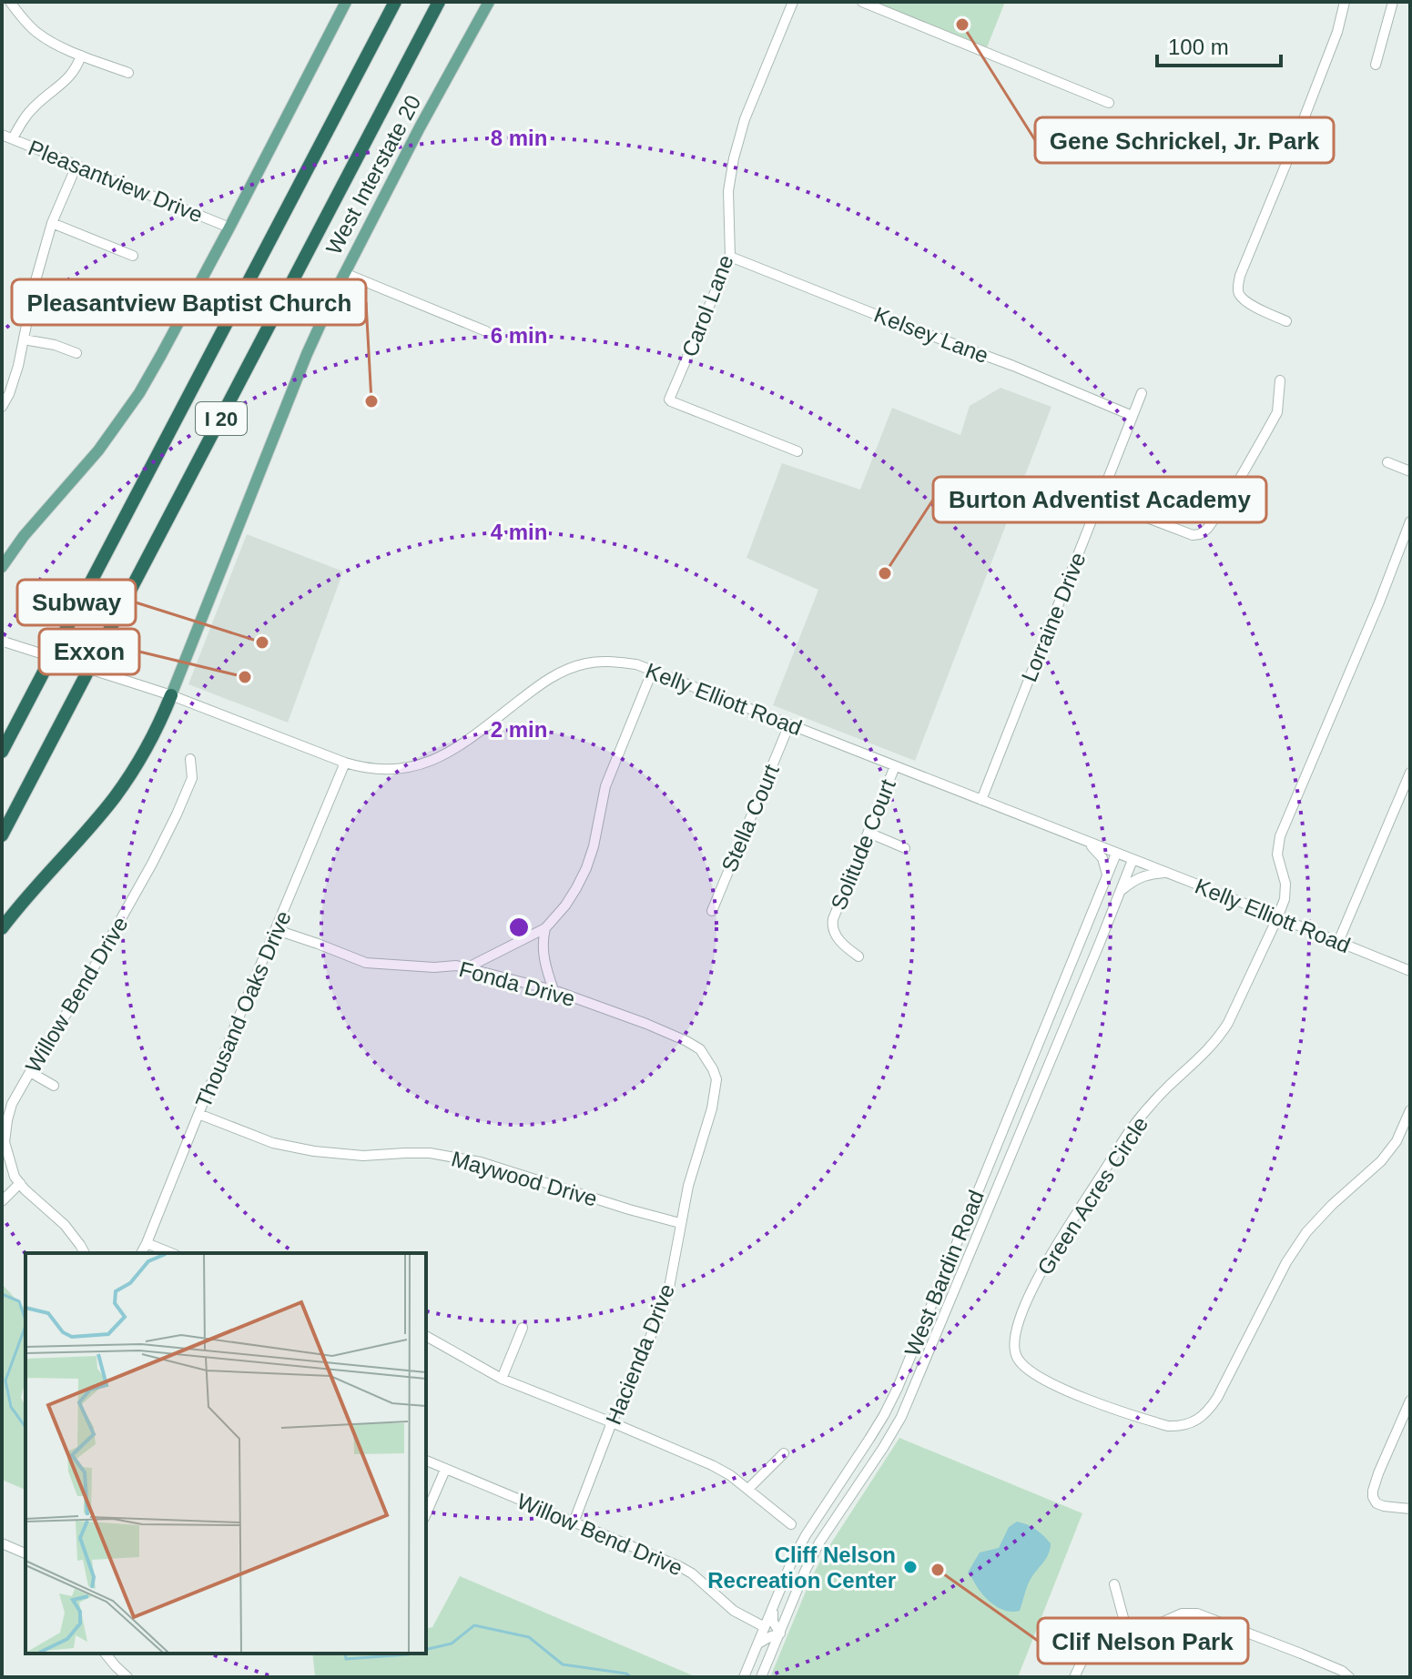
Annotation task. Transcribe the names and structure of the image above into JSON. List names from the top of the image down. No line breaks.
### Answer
{"streets":{"highway":["I 20"],"main road":["West Interstate 20"],"street":["Pleasantview Drive","Carol Lane","Kelsey Lane","Lorraine Drive","Kelly Elliott Road","Stella Court","Solitude Court","Fonda Drive","Willow Bend Drive","Thousand Oaks Drive","Maywood Drive","Green Acres Circle","West Bardin Road","Hacienda Drive"]},"crossings":[["West Interstate 20","Kelly Elliott Road"],["Carol Lane","Kelsey Lane"],["Kelsey Lane","Lorraine Drive"],["Lorraine Drive","Kelly Elliott Road"],["Kelly Elliott Road","Stella Court"],["Kelly Elliott Road","Solitude Court"],["Kelly Elliott Road","Thousand Oaks Drive"],["Kelly Elliott Road","Green Acres Circle"],["Kelly Elliott Road","West Bardin Road"],["Fonda Drive","Thousand Oaks Drive"],["Fonda Drive","Hacienda Drive"],["Willow Bend Drive","West Bardin Road"],["Willow Bend Drive","Hacienda Drive"],["Thousand Oaks Drive","Maywood Drive"],["Maywood Drive","Hacienda Drive"]],"places":["Gene Schrickel, Jr. Park","Pleasantview Baptist Church","Burton Adventist Academy","Subway","Exxon","Cliff Nelson Recreation Center","Clif Nelson Park"],"scale_bar":"100 m","rings":["8 min","6 min","4 min","2 min"]}
